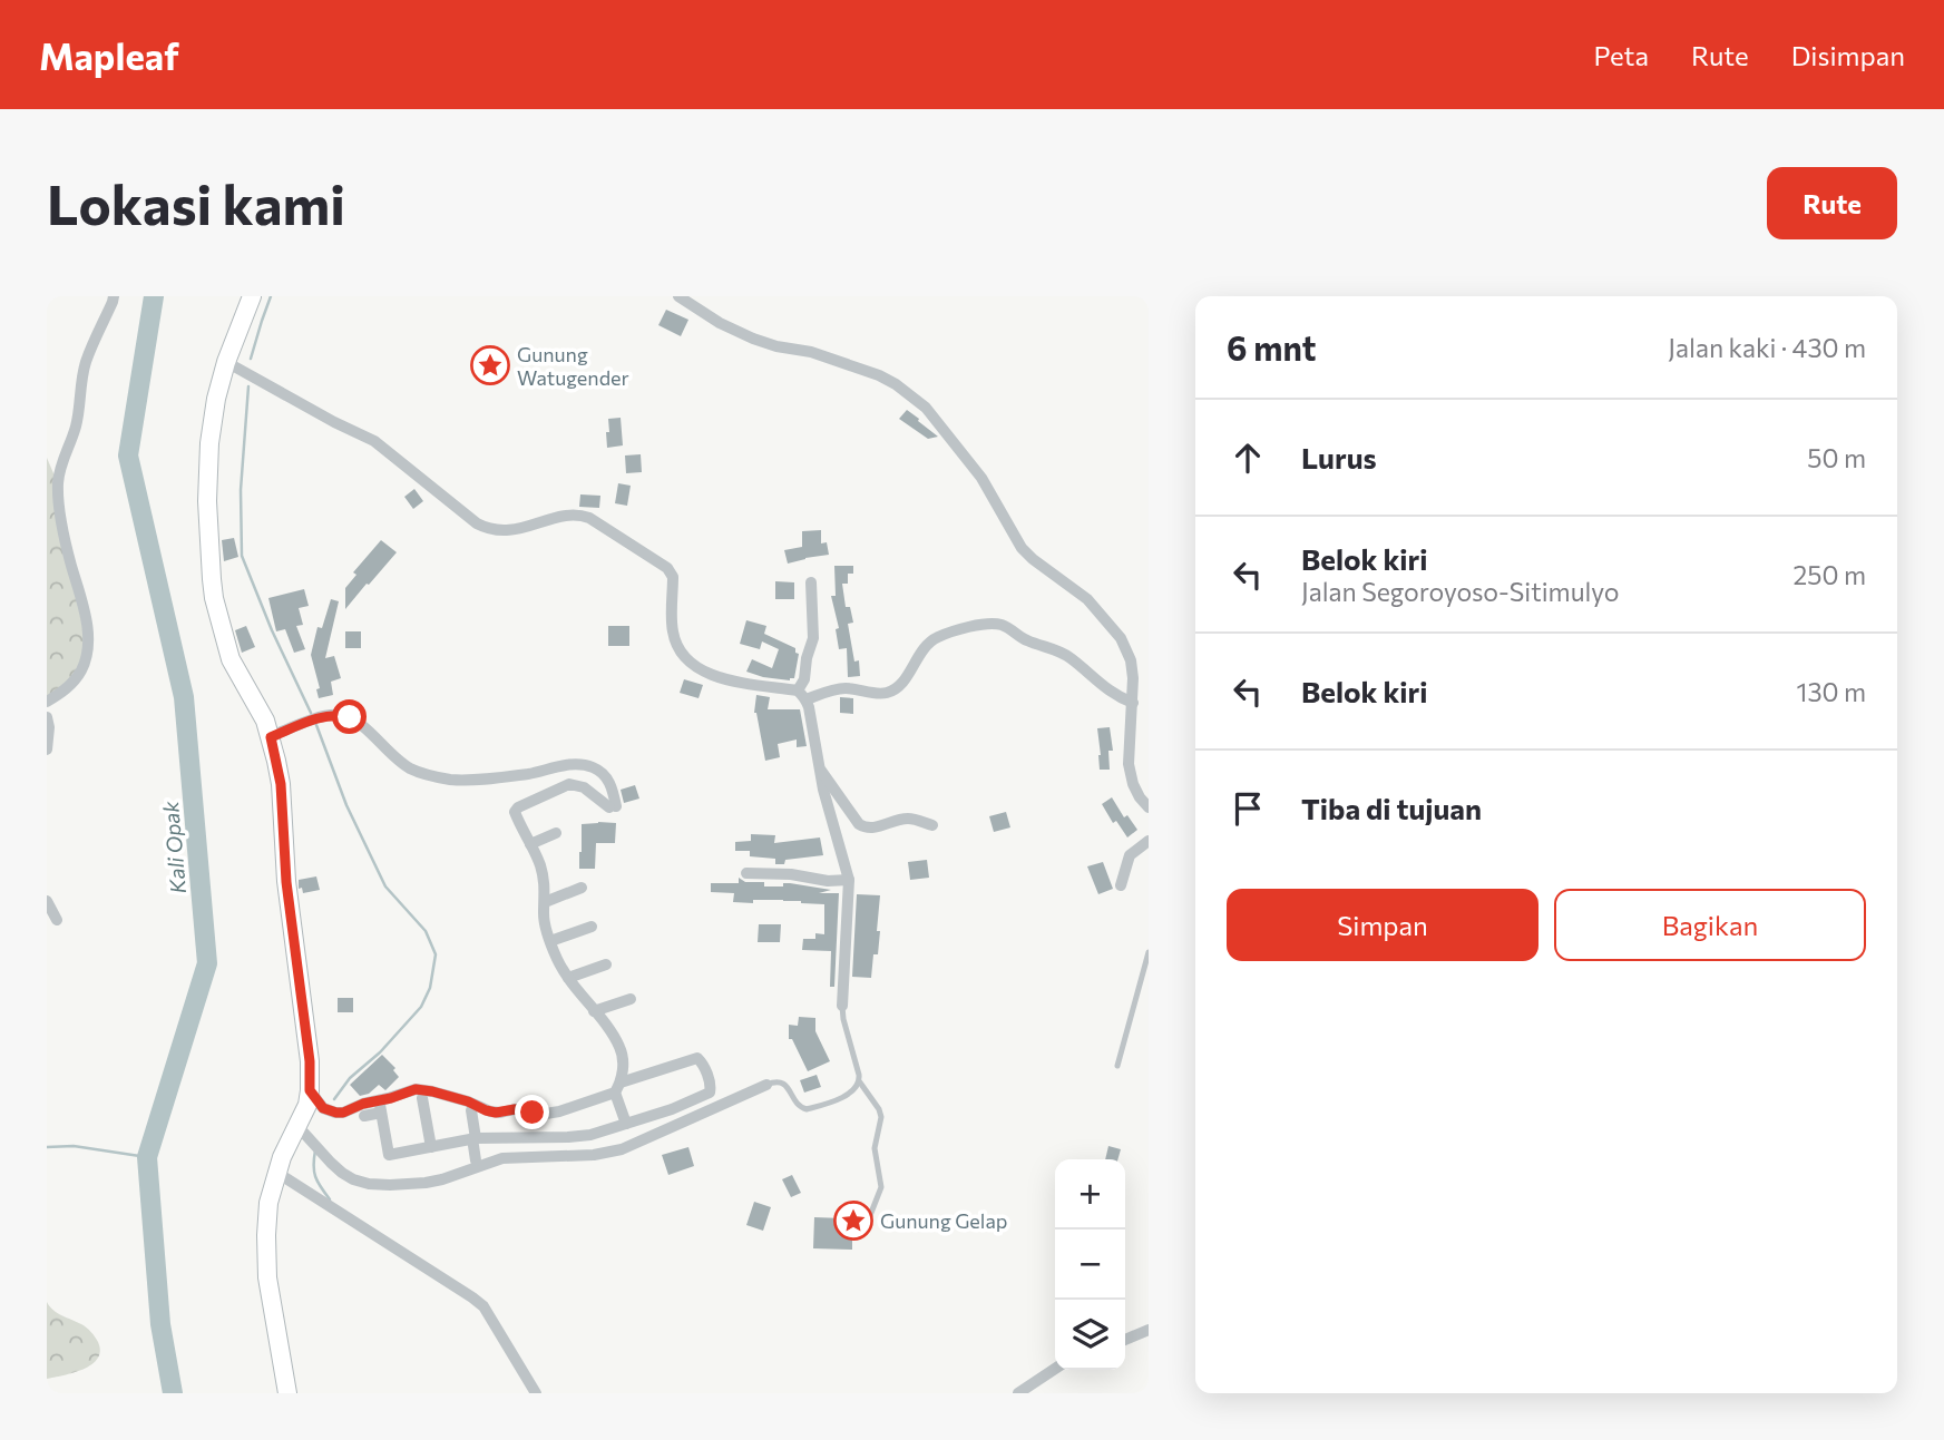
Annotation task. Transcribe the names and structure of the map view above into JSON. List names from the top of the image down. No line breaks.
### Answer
{"water":["Kali Opak"],"places":{"place":["Gunung Watugender","Gunung Gelap"]},"page":{"header":"Mapleaf","nav":["Peta","Rute","Disimpan"],"buttons":["Rute",["Simpan","Bagikan"]],"title":"Lokasi kami","heading":["6 mnt","Jalan kaki · 430 m"],"list":[["Lurus","50 m"],["Belok kiri","Jalan Segoroyoso-Sitimulyo","250 m"],["Belok kiri","130 m"],"Tiba di tujuan"],"map_buttons":["+","−"]}}
